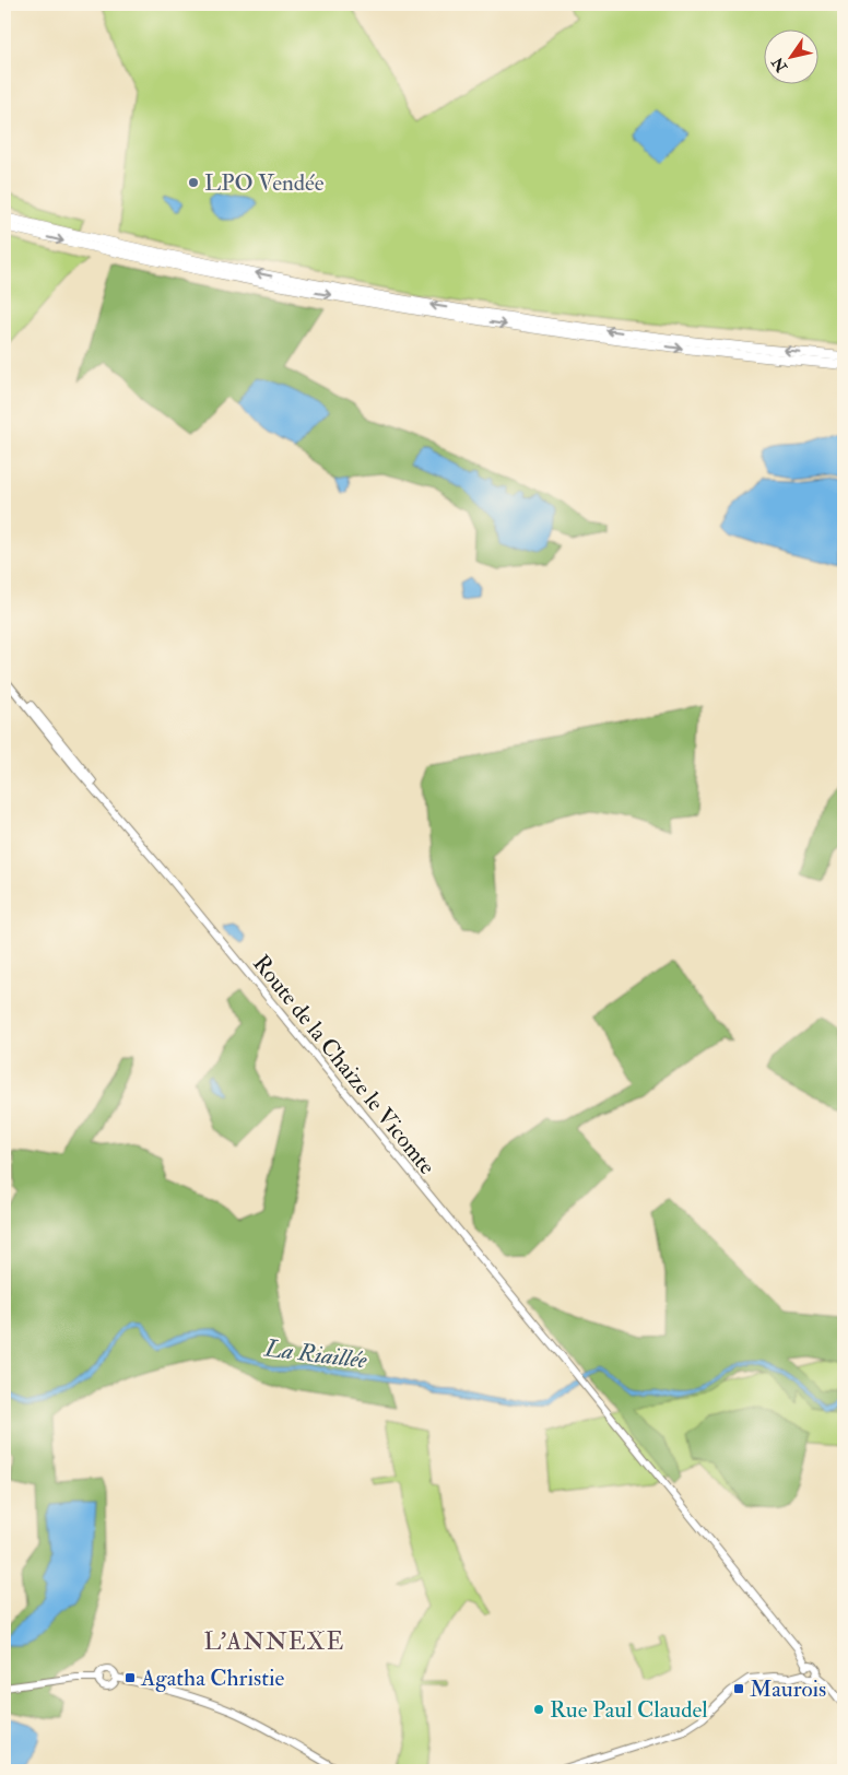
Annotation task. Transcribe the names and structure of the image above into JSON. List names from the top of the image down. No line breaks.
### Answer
{"streets":{"main road":["Route de la Chaize le Vicomte"]},"districts":["L'ANNEXE"],"water":["La Riaillée"],"places":{"other":["LPO Vendée","Rue Paul Claudel"],"transit":["Agatha Christie","Maurois"]},"north":"bottom left"}
